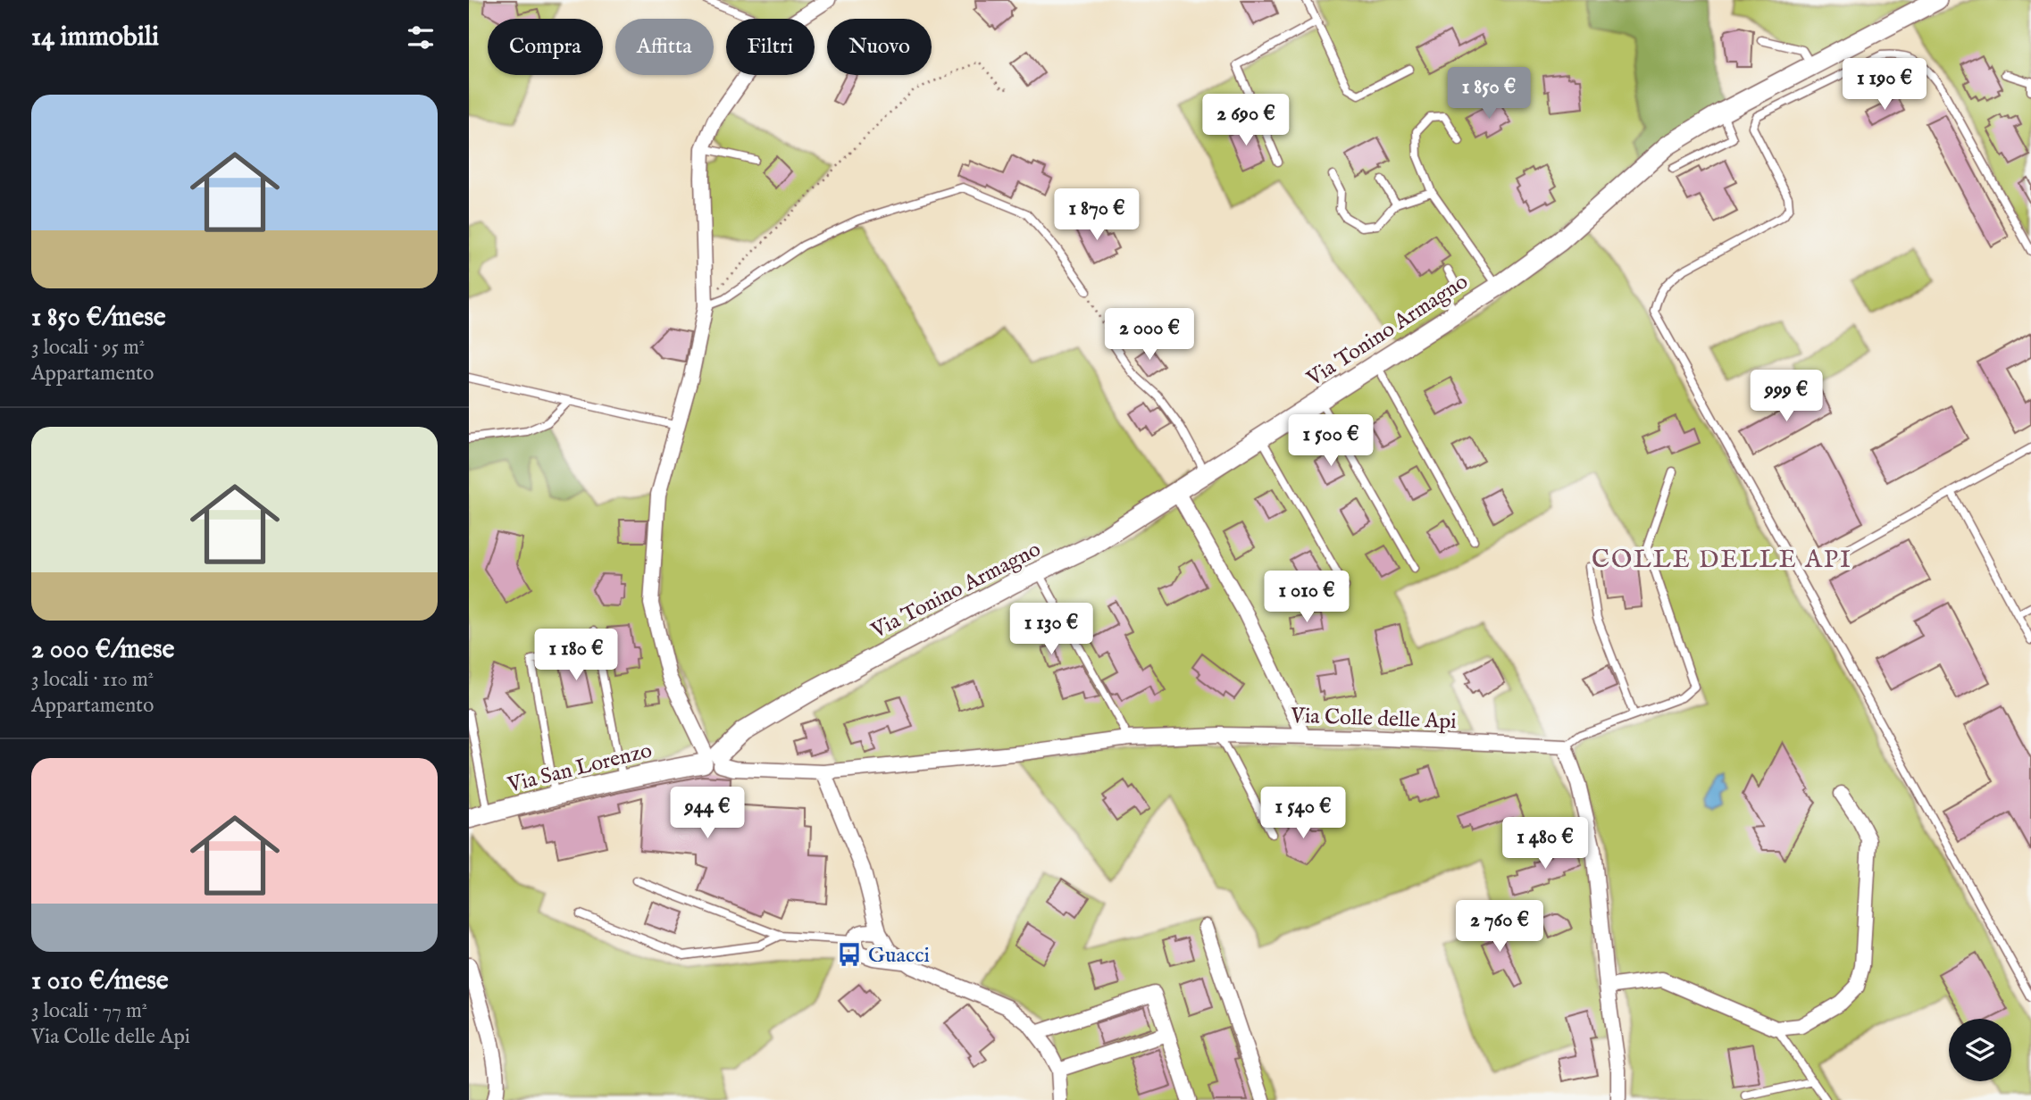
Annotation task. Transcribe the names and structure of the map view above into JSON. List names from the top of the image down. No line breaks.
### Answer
{"streets":{"street":["Via Tonino Armagno","Via Colle delle Api","Via San Lorenzo"]},"crossings":[["Via Tonino Armagno","Via Colle delle Api"],["Via Tonino Armagno","Via San Lorenzo"],["Via Colle delle Api","Via San Lorenzo"]],"districts":["COLLE DELLE API"],"places":{"bus stop":["Guacci"]},"page":{"heading":"14 immobili","chip":["Compra","Affitta","Filtri","Nuovo"],"price":["1 190 €","1 850 €","2 690 €","1 870 €","2 000 €","999 €","1 500 €","1 010 €","1 130 €","1 180 €","944 €","1 540 €","1 480 €","2 760 €"],"list":[{"name":"1 850 €/mese","note":"3 locali · 95 m² · Appartamento"},{"name":"2 000 €/mese","note":"3 locali · 110 m² · Appartamento"},{"name":"1 010 €/mese","note":"3 locali · 77 m² · Via Colle delle Api"}]}}
